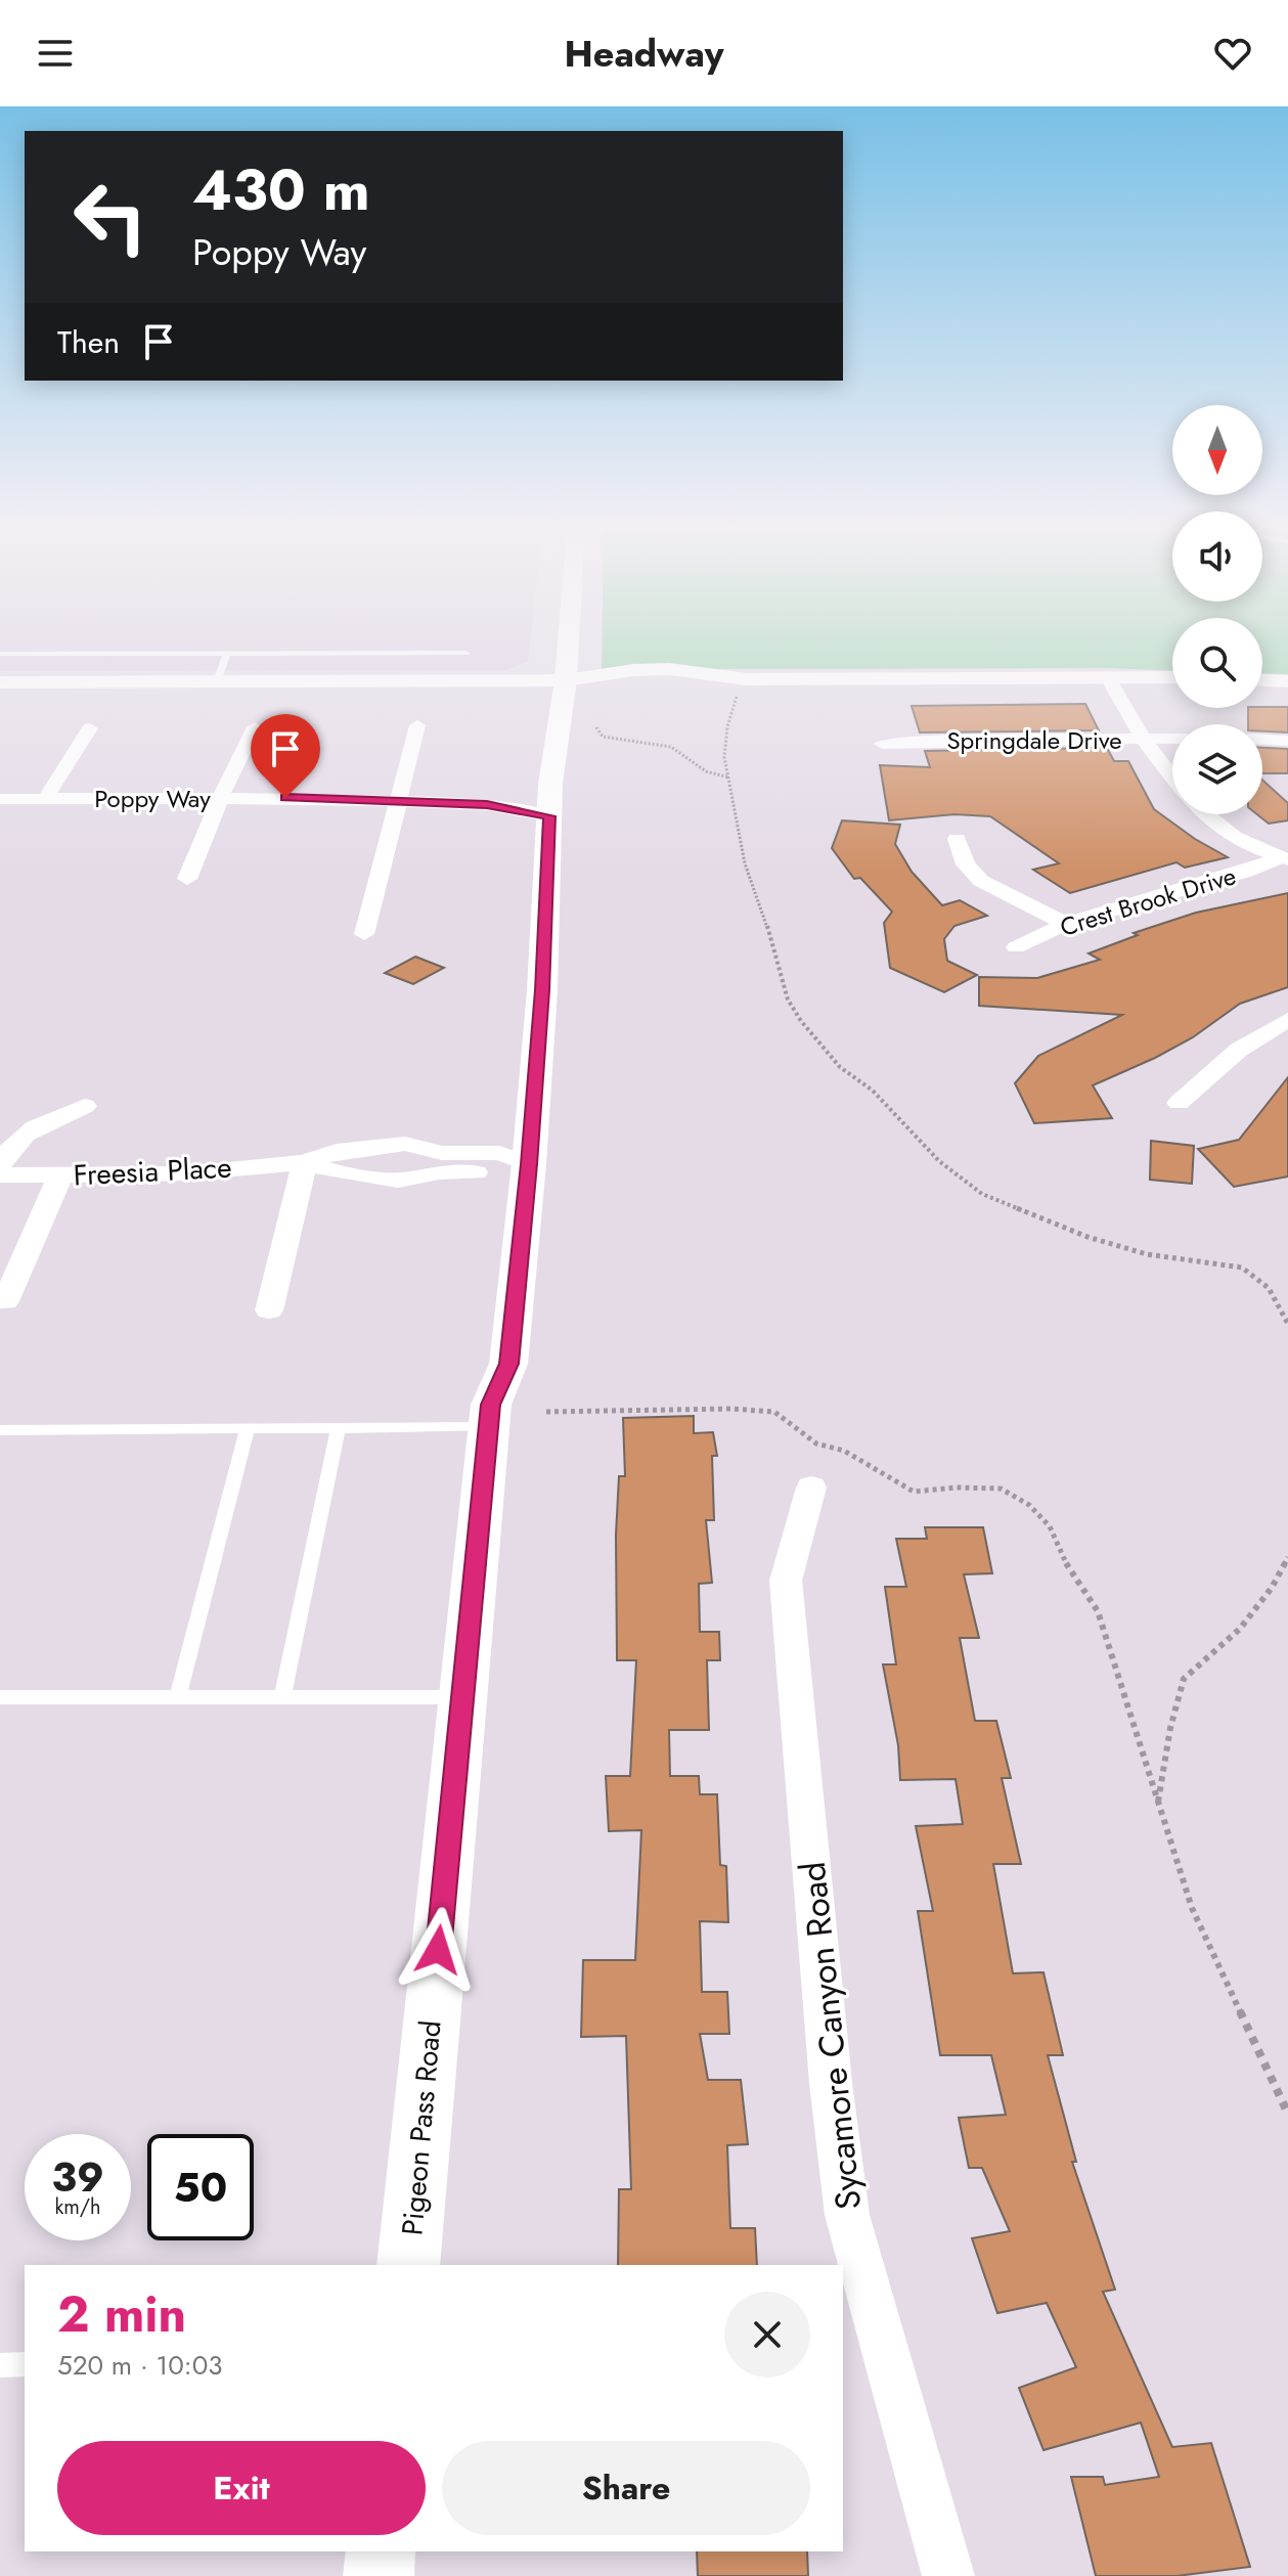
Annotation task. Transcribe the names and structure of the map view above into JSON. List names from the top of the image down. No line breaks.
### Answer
{"streets":{"main road":["Pigeon Pass Road"],"street":["Springdale Drive","Poppy Way","Crest Brook Drive","Freesia Place","Sycamore Canyon Road"]},"crossings":[["Poppy Way","Pigeon Pass Road"]],"north":"bottom","page":{"header":"Headway","turn":["430 m","Poppy Way"],"then":"Then","speed":"39 km/h","limit":"50","heading":["2 min","520 m · 10:03"],"buttons":["Exit","Share"]}}
